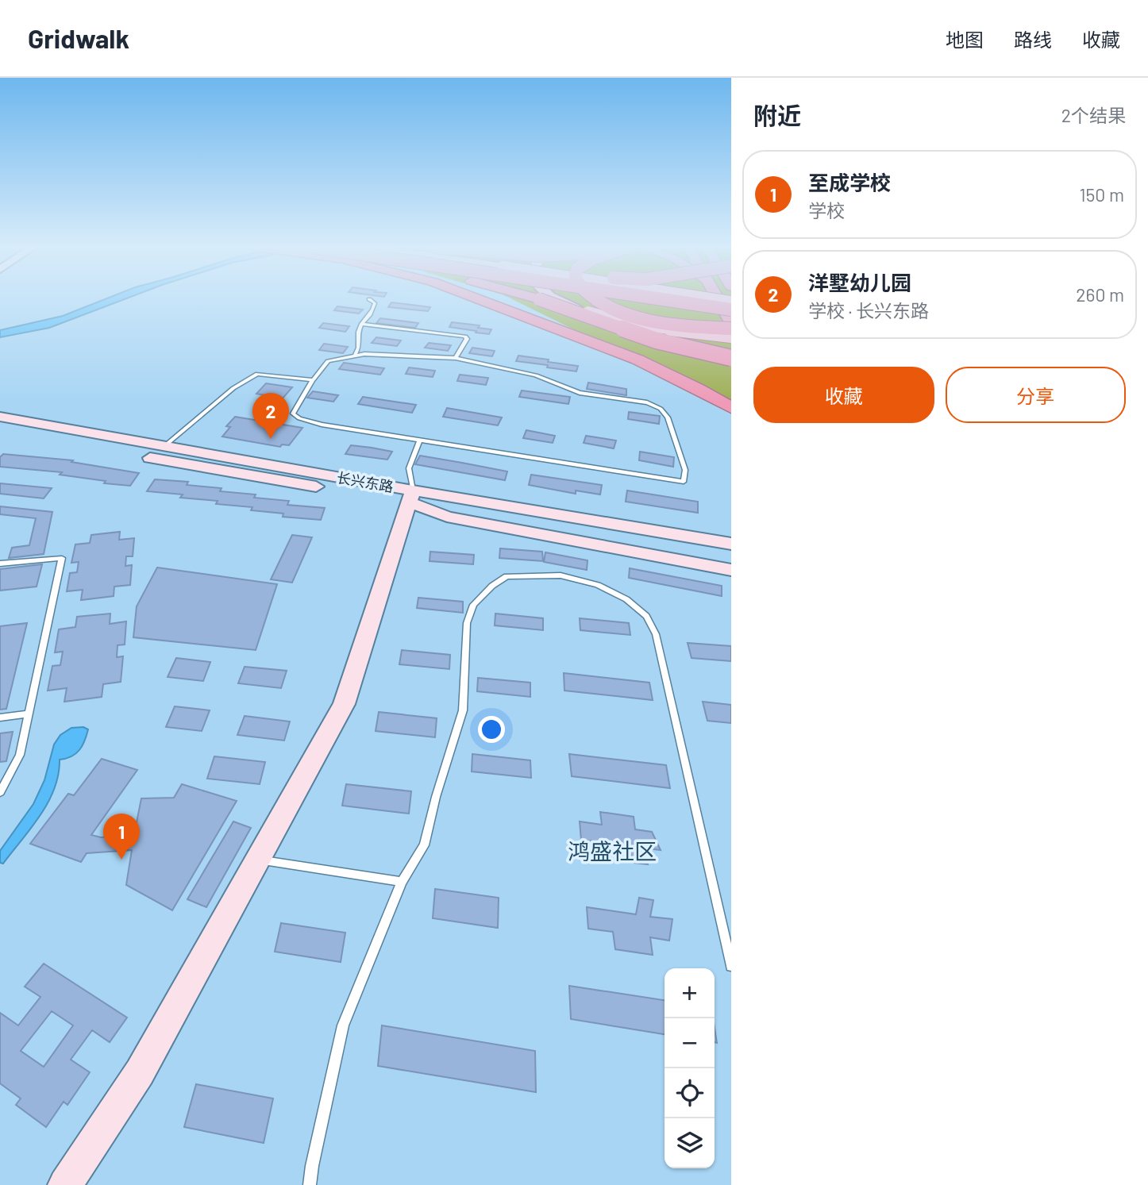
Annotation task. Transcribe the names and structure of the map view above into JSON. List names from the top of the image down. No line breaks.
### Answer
{"streets":{"main road":["长兴东路"]},"districts":["鸿盛社区"],"page":{"header":"Gridwalk","nav":["地图","路线","收藏"],"heading":["附近","2个结果"],"list":[{"mark":"1","name":"至成学校","note":"学校","value":"150 m"},{"mark":"2","name":"洋墅幼儿园","note":"学校 · 长兴东路","value":"260 m"}],"buttons":["收藏","分享"],"pins":["2","1"],"map_buttons":["+","−"]}}
